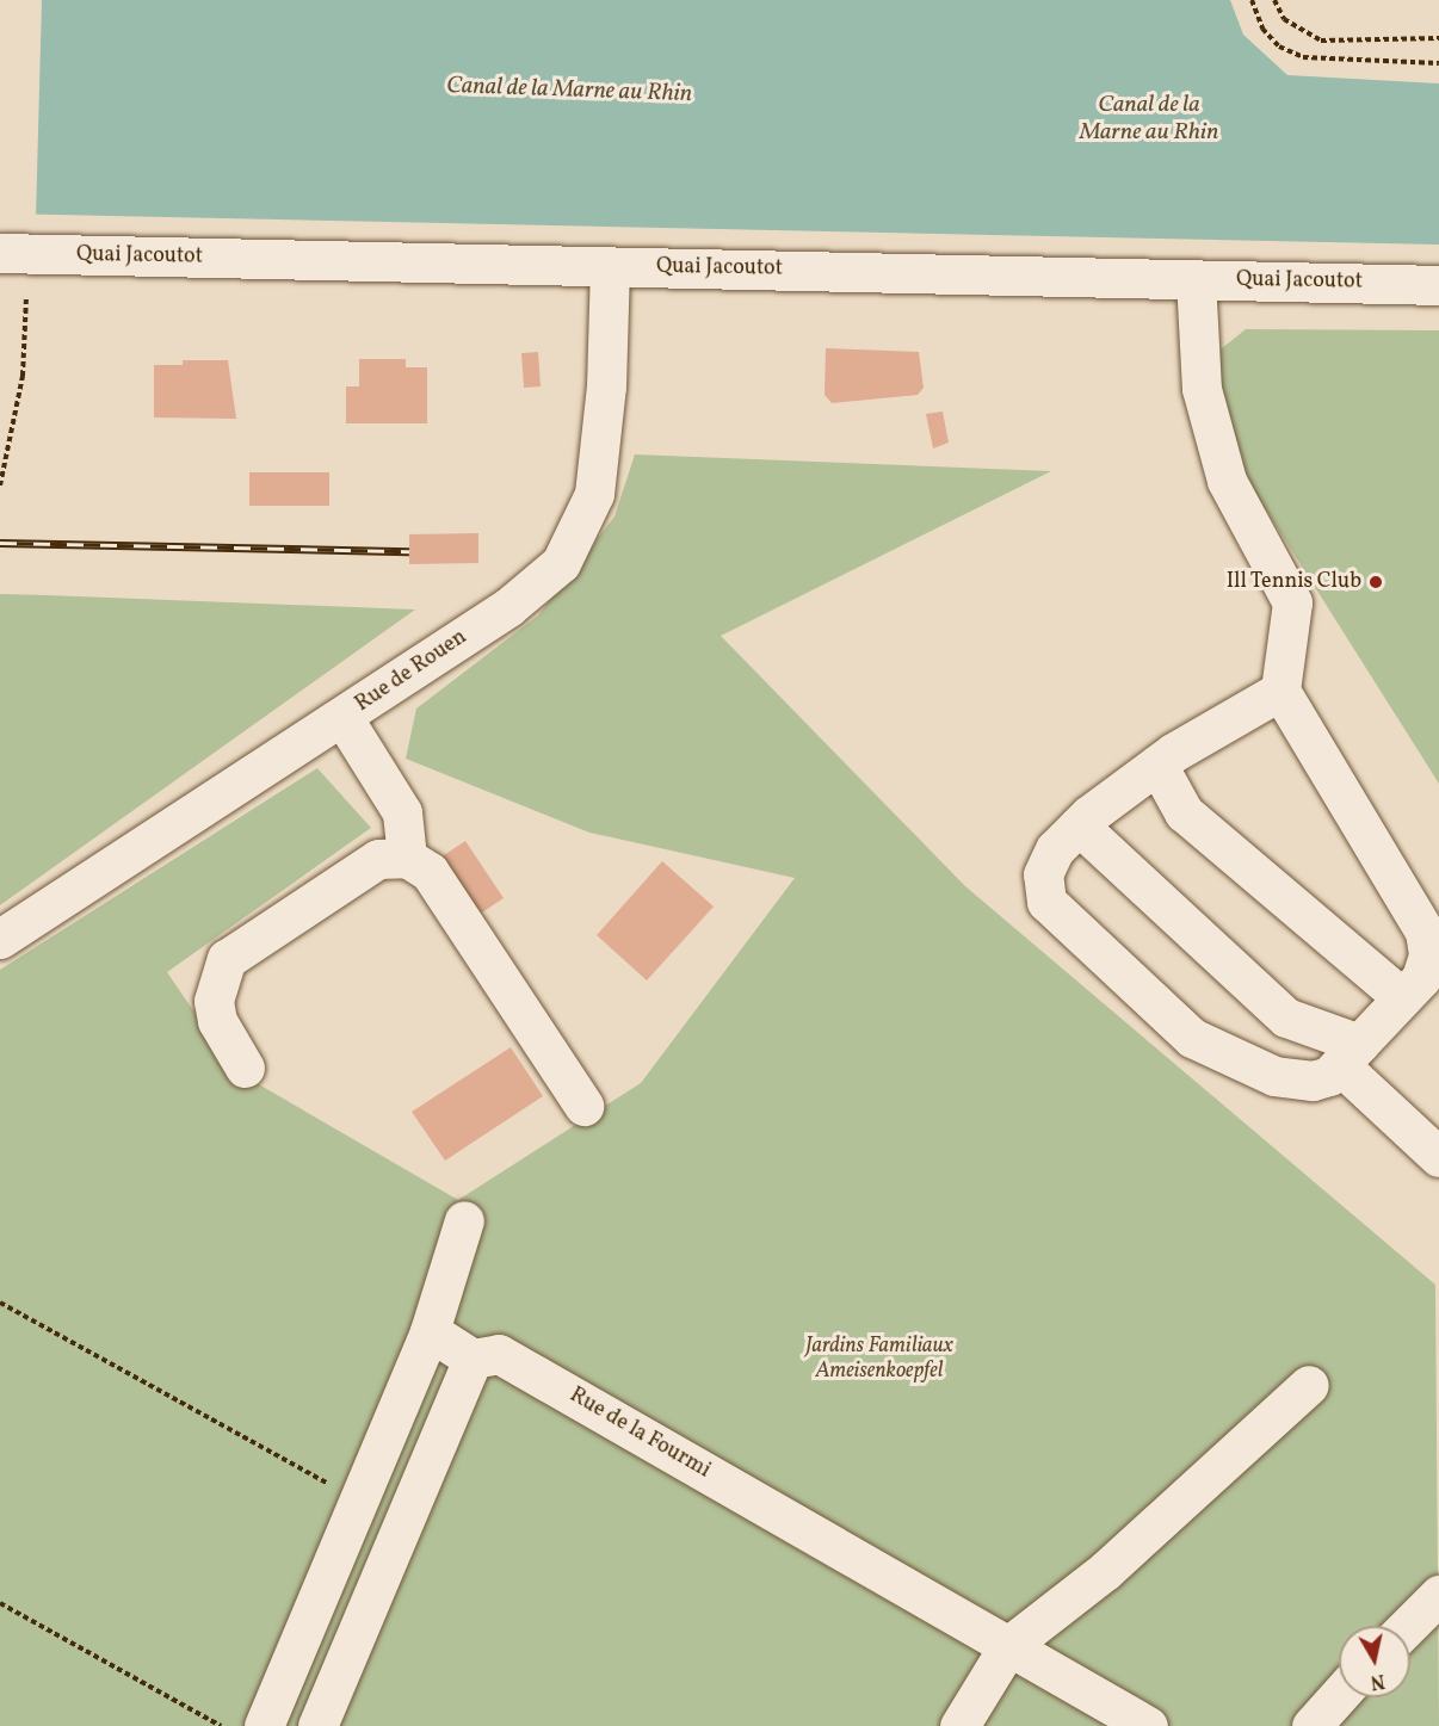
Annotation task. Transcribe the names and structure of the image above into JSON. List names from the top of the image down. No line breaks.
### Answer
{"streets":{"street":["Quai Jacoutot","Rue de Rouen","Rue de la Fourmi"]},"crossings":[["Quai Jacoutot","Rue de Rouen"]],"water":["Canal de la Marne au Rhin"],"parks":["Jardins Familiaux Ameisenkoepfel"],"places":["Ill Tennis Club"],"north":"bottom"}
